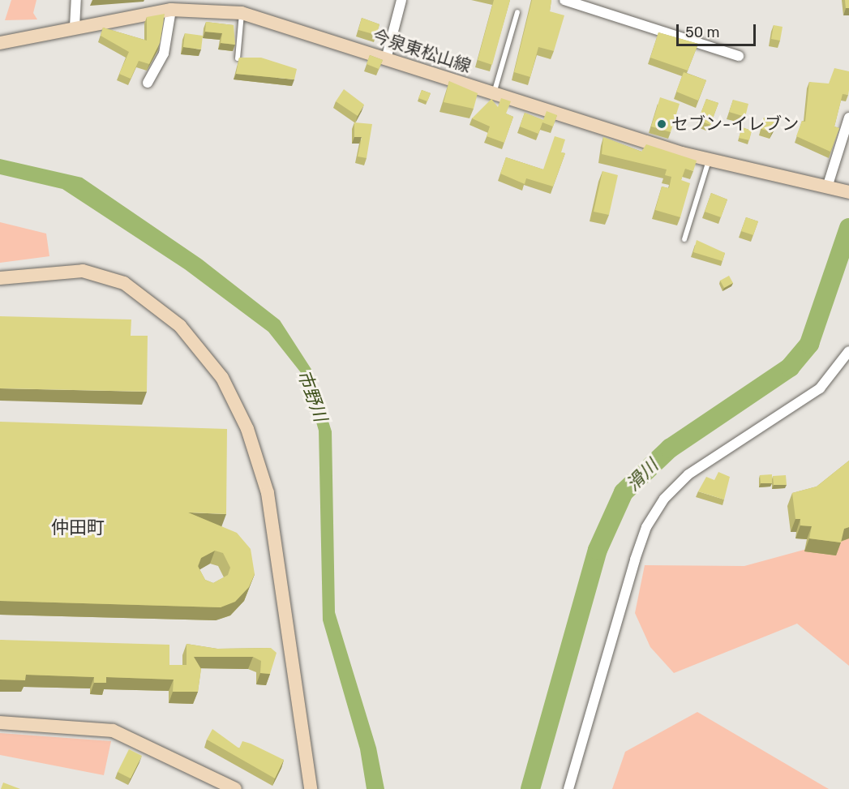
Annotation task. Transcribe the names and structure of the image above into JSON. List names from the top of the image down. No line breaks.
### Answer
{"streets":{"street":["今泉東松山線"]},"districts":["仲田町"],"water":["市野川","滑川"],"places":["セブン-イレブン"],"scale_bar":"50 m"}
